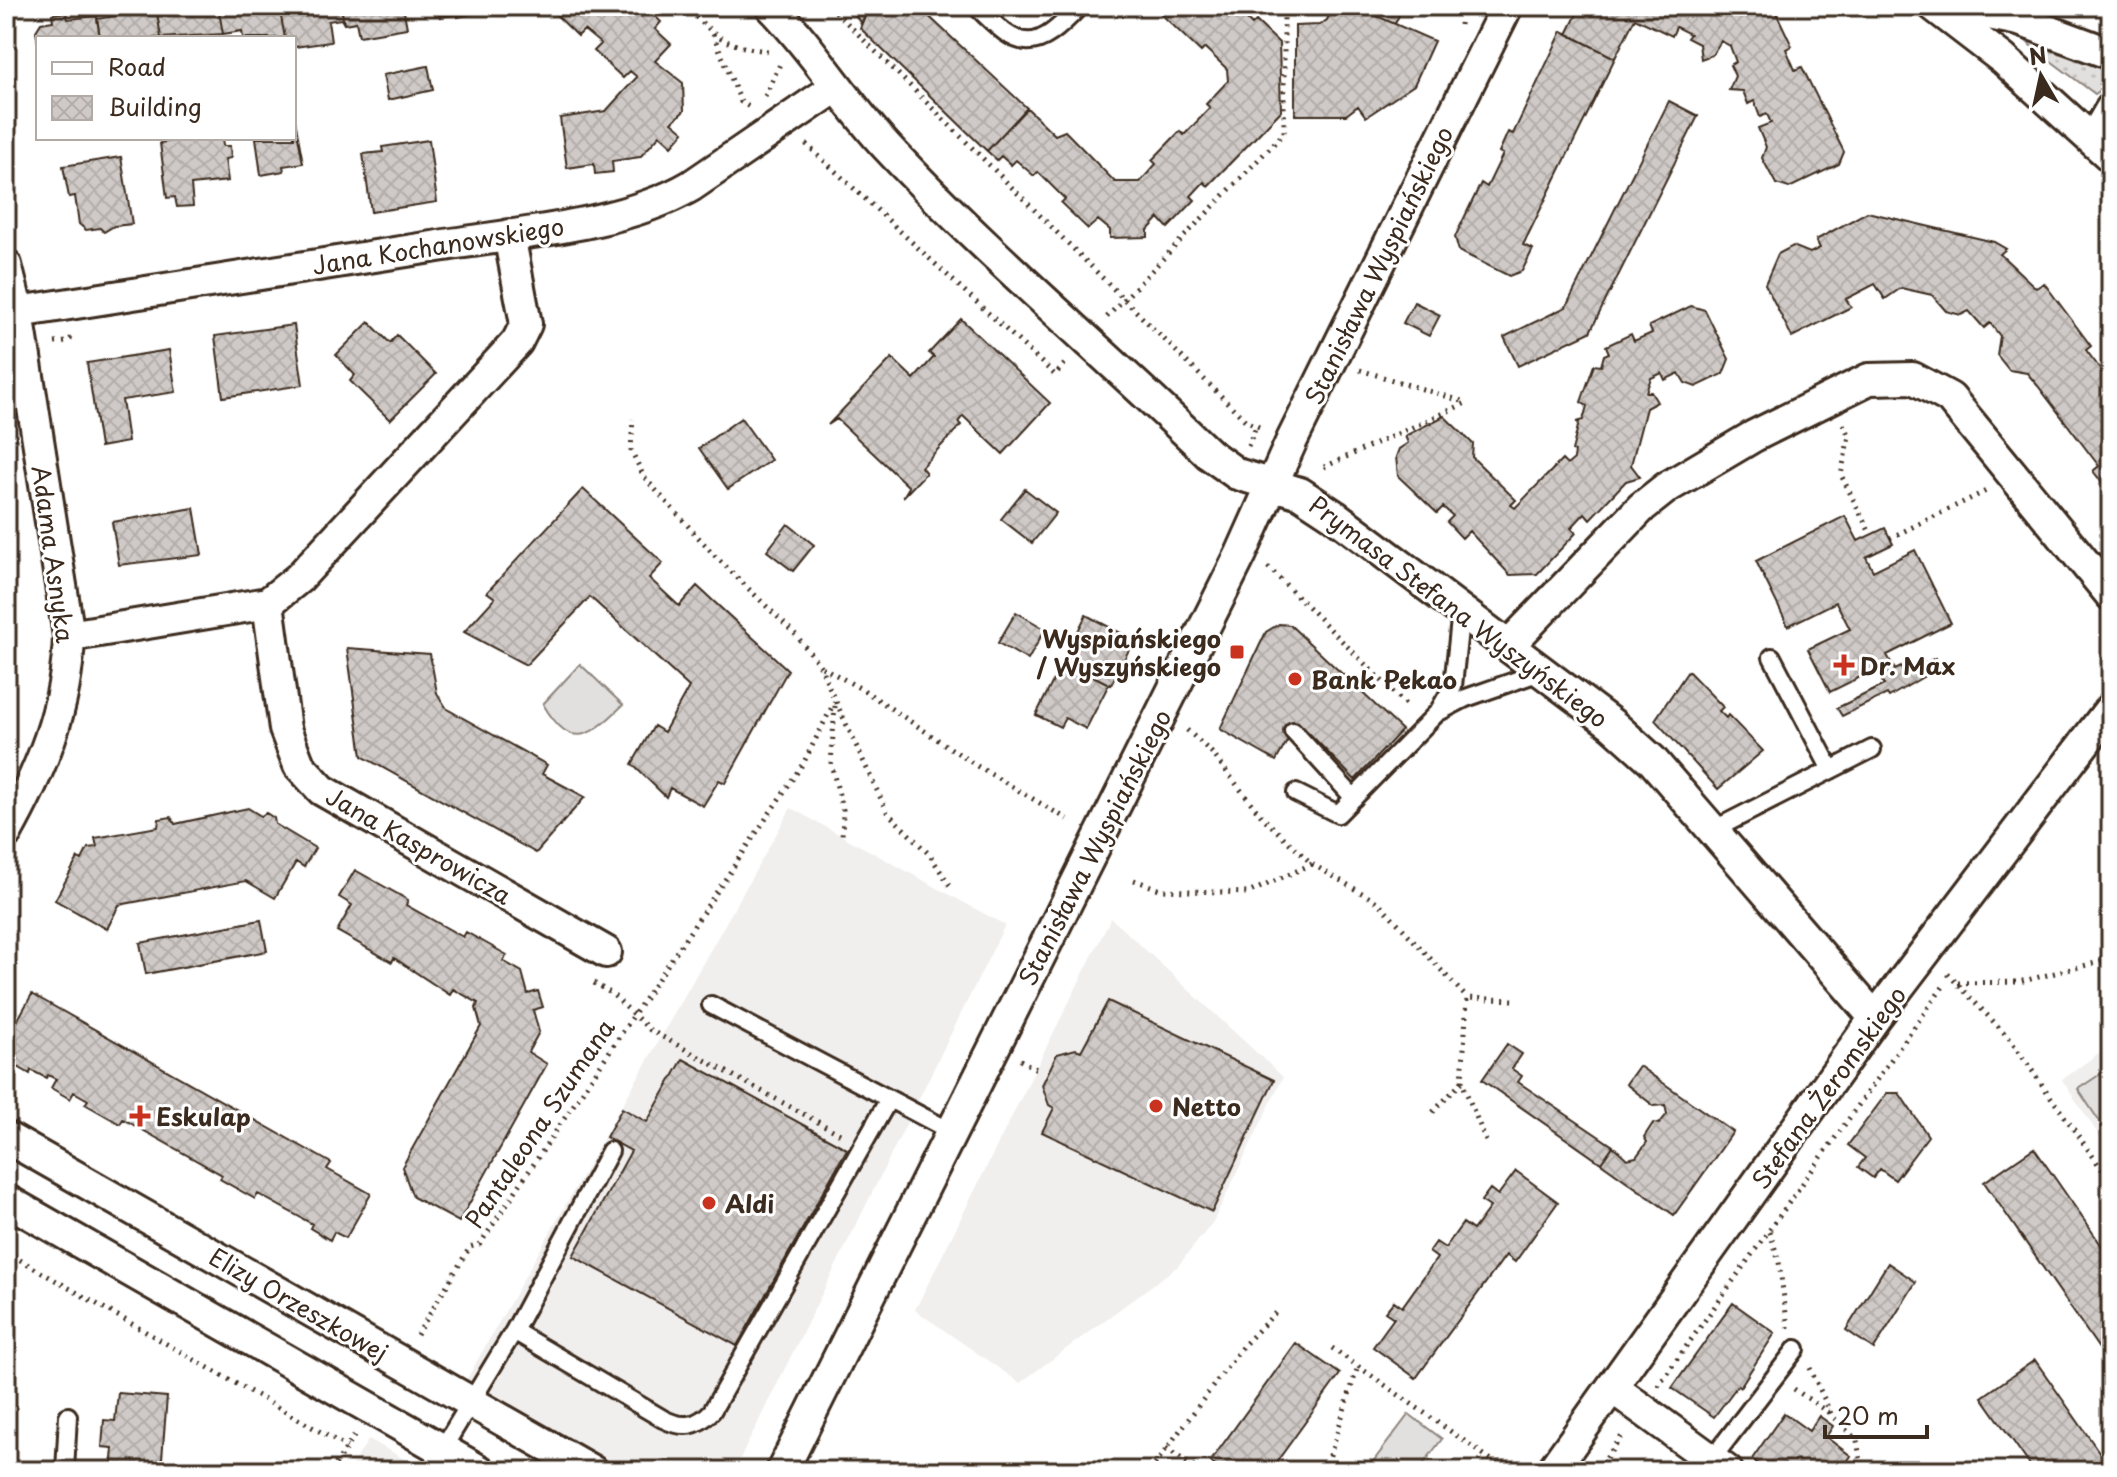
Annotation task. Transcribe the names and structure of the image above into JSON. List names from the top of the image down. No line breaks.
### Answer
{"streets":{"street":["Jana Kochanowskiego","Stanisława Wyspiańskiego","Adama Asnyka","Prymasa Stefana Wyszyńskiego","Jana Kasprowicza","Stefana Żeromskiego","Elizy Orzeszkowej"],"path":["Pantaleona Szumana"]},"crossings":[["Jana Kochanowskiego","Adama Asnyka"],["Jana Kochanowskiego","Prymasa Stefana Wyszyńskiego"],["Stanisława Wyspiańskiego","Prymasa Stefana Wyszyńskiego"],["Prymasa Stefana Wyszyńskiego","Stefana Żeromskiego"]],"places":{"transit":["Wyspiańskiego / Wyszyńskiego"],"health":["Dr. Max","Eskulap"],"other":["Bank Pekao","Netto","Aldi"]},"legend":["Road","Building"],"scale_bar":"20 m","north":"top"}
